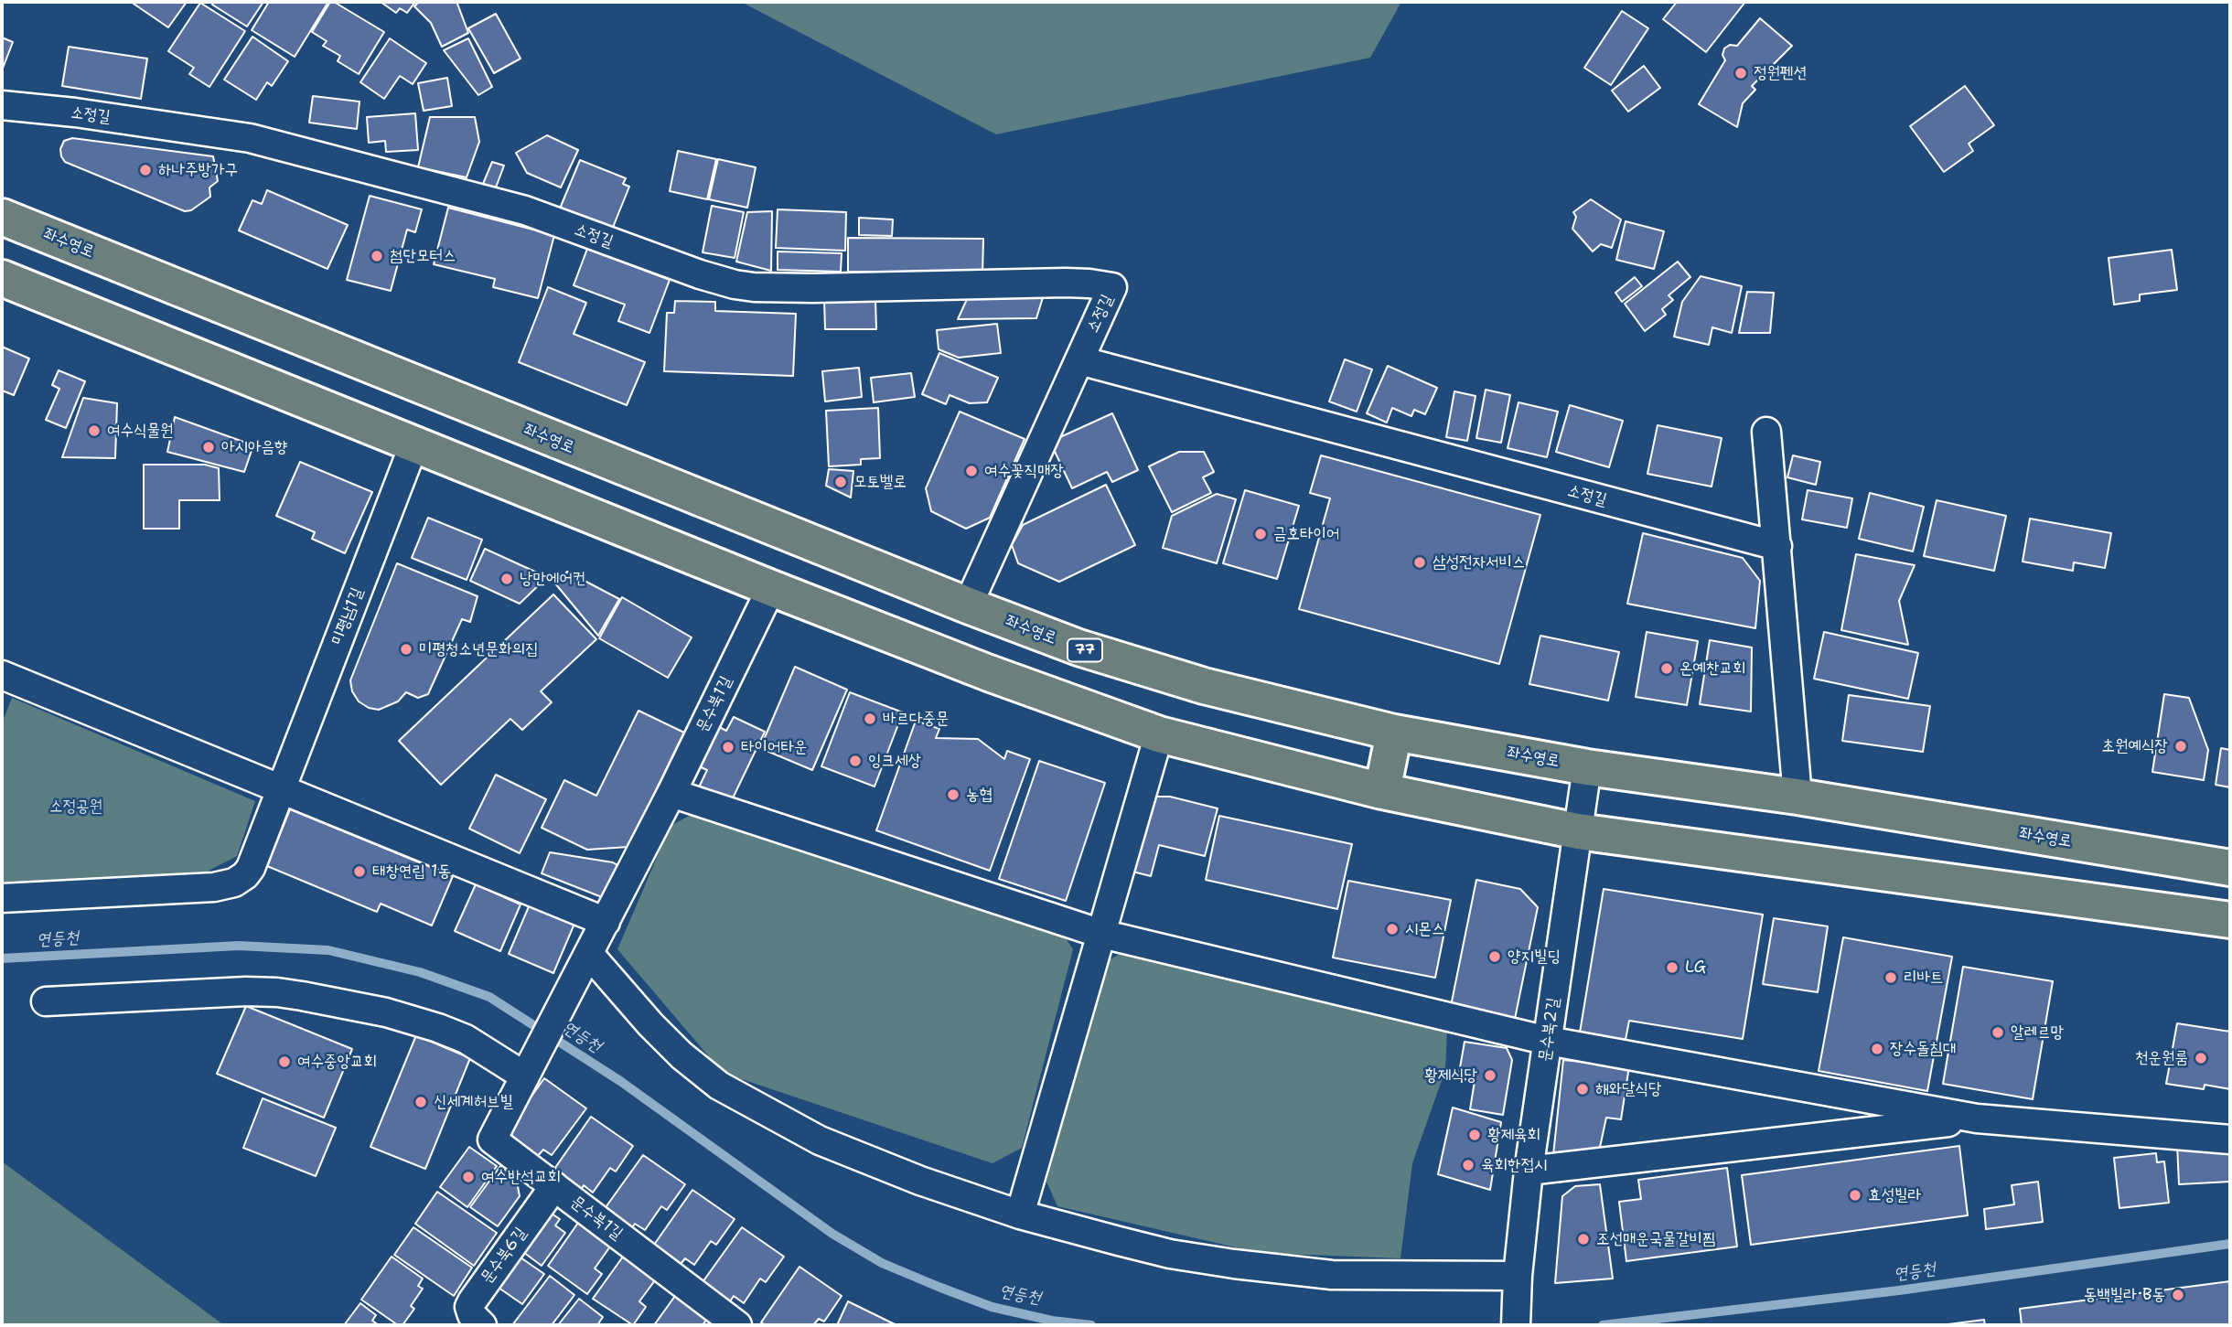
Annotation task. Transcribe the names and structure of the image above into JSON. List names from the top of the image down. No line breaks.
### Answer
{"streets":{"main road":["좌수영로","77"],"street":["소정길","미평남1길","문수북1길","문수북2길","문수북6길"]},"crossings":[["소정길","좌수영로"],["좌수영로","문수북2길"],["문수북1길","문수북6길"]],"water":["연등천"],"parks":["소정공원"],"places":["정원펜션","하나주방가구","첨단모터스","여수식물원","아시아음향","여수꽃직매장","모토벨로","금호타이어","삼성전자서비스","낭만에어컨","미평청소년문화의집","온예찬교회","바르다중문","초원예식장","타이어타운","잉크세상","농협","태창연립 1동","시몬스","양지빌딩","LG","리바트","알레르망","장수돌침대","천운원룸","여수중앙교회","황제식당","해와달식당","신세계허브빌","황제육회","육회한접시","여수반석교회","효성빌라","조선매운국물갈비찜","동백빌라 B동"]}
